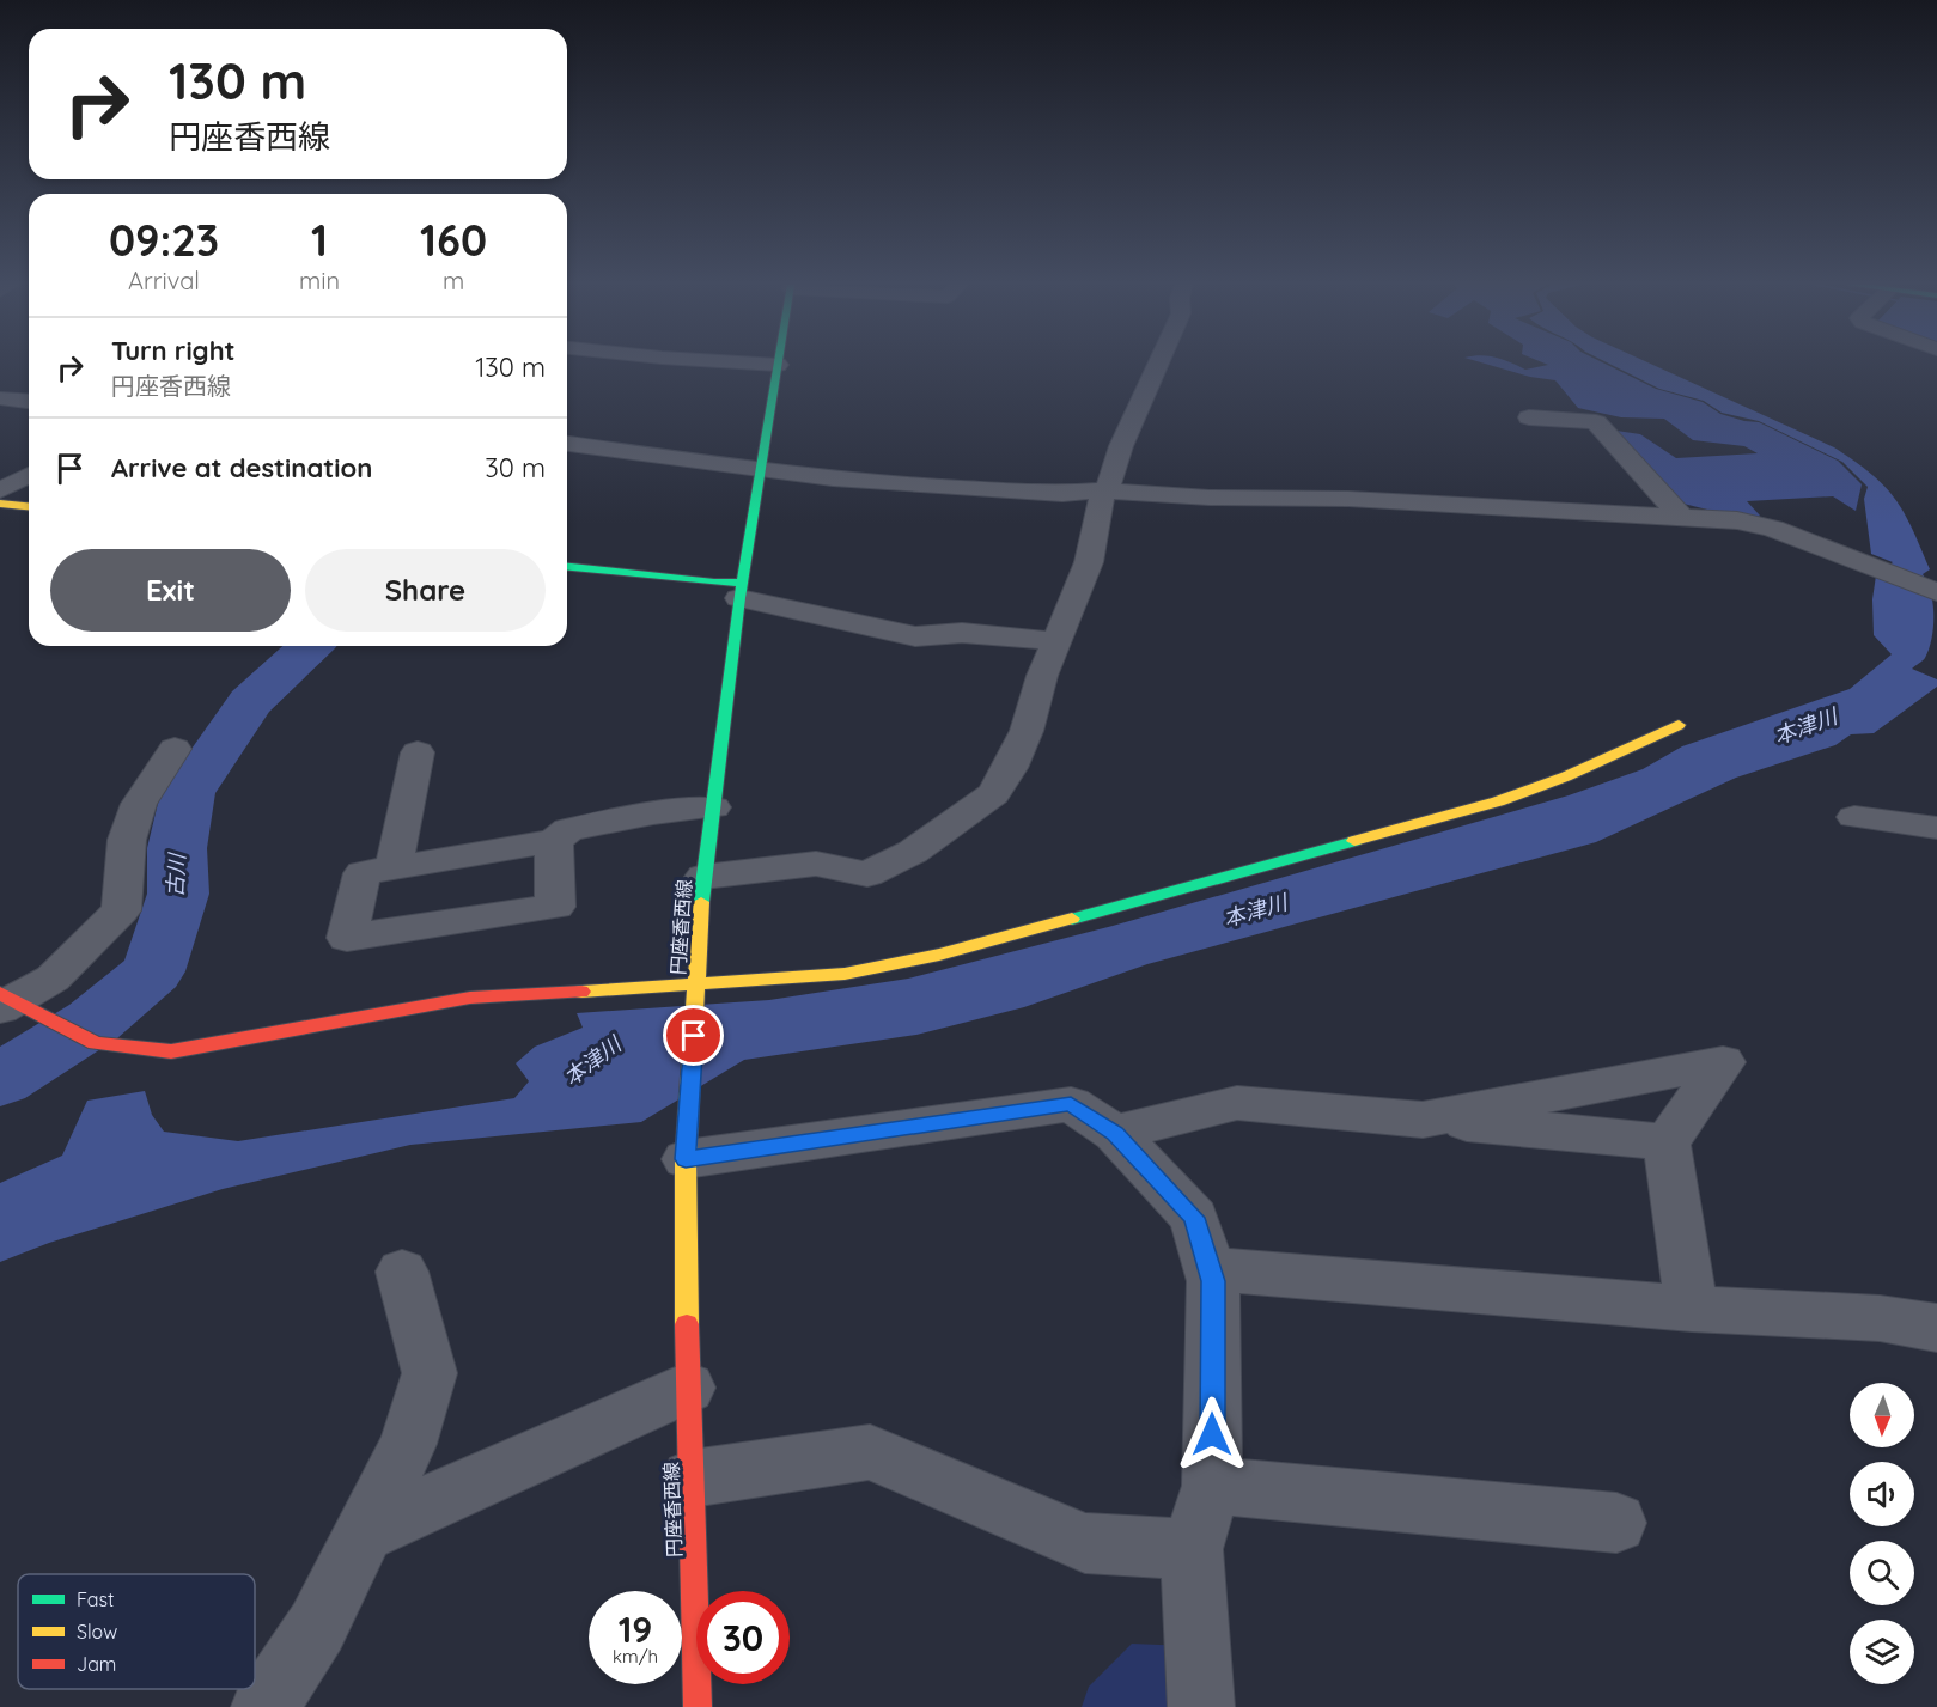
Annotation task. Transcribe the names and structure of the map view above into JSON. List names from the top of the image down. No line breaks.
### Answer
{"streets":{"main road":["円座香西線"]},"water":["本津川","古川"],"legend":["Fast","Slow","Jam"],"north":"bottom","page":{"turn":["130 m","円座香西線"],"eta":["09:23","Arrival","1","min","160","m"],"list":[{"name":"Turn right","note":"円座香西線","value":"130 m"},{"name":"Arrive at destination","value":"30 m"}],"buttons":["Exit","Share"],"speed":"19 km/h","limit":"30"}}
